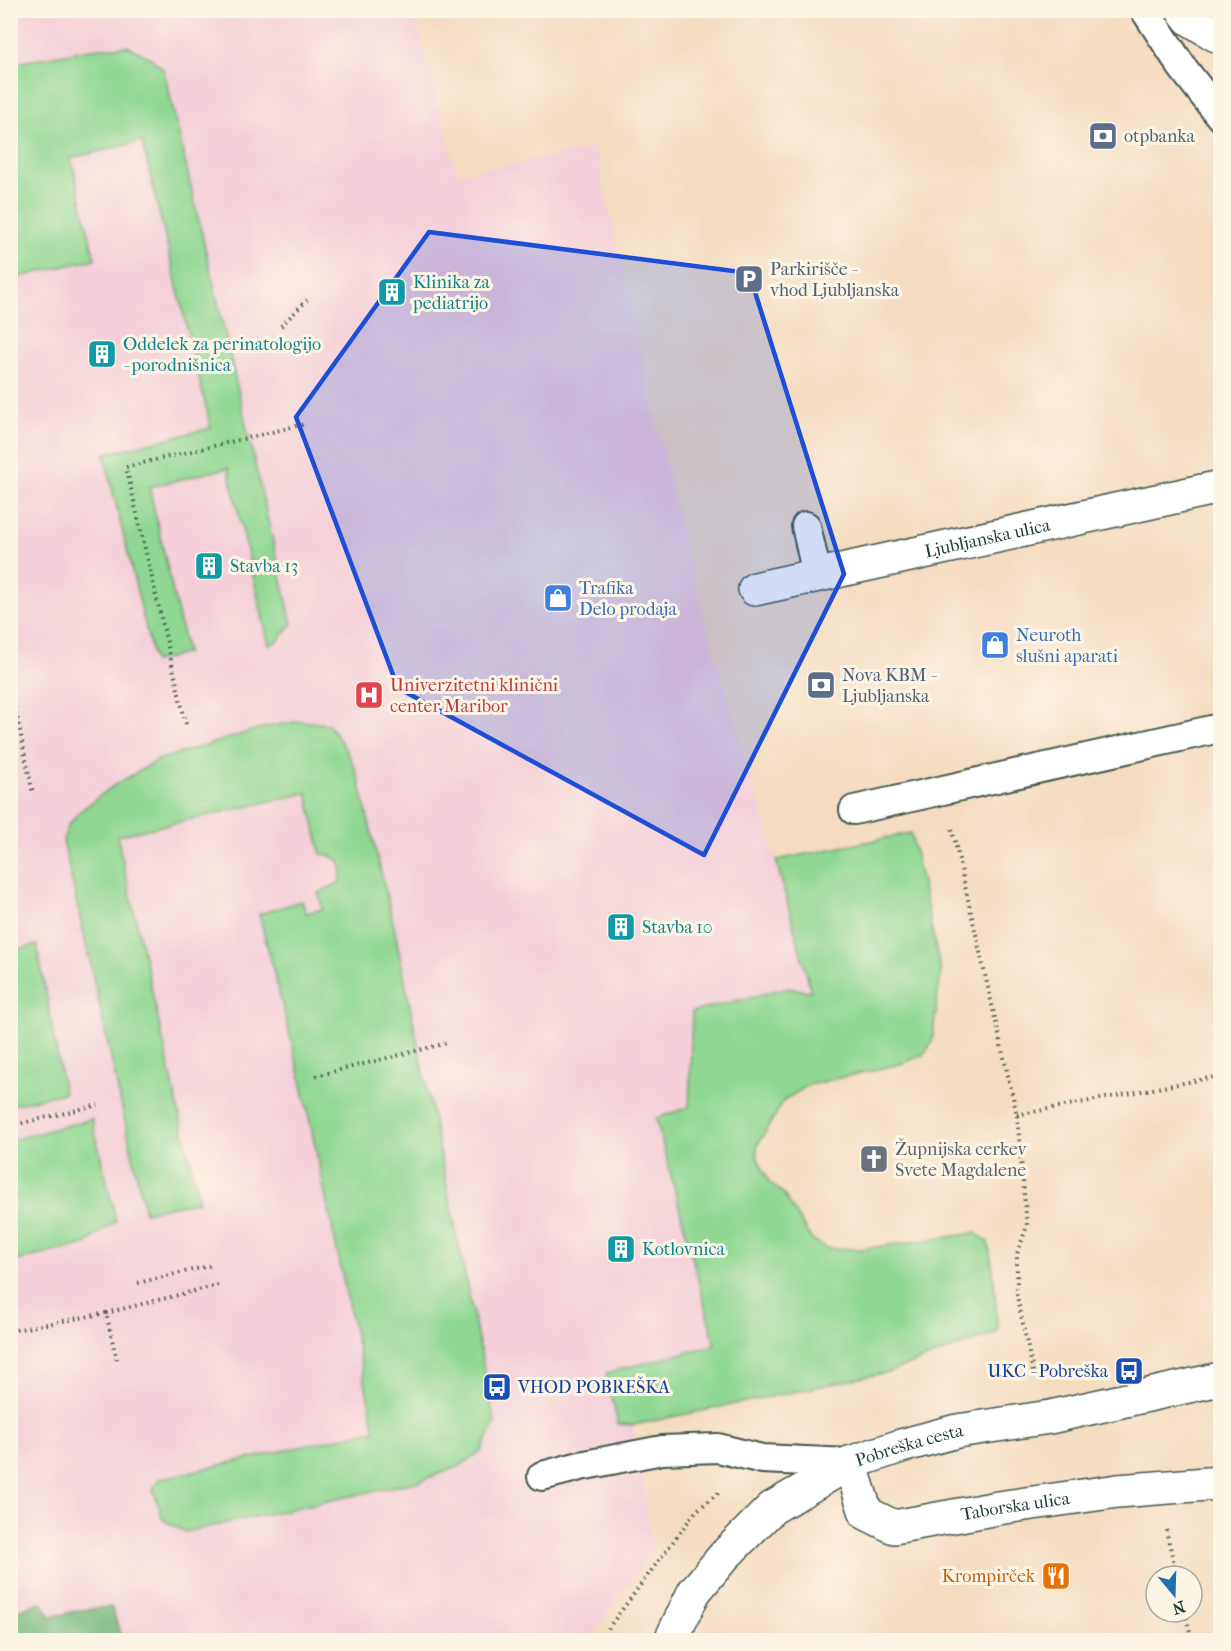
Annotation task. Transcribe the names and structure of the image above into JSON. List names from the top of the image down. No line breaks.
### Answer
{"streets":{"street":["Ljubljanska ulica","Pobreška cesta","Taborska ulica"]},"crossings":[["Pobreška cesta","Taborska ulica"]],"places":{"bank":["otpbanka","Nova KBM - Ljubljanska"],"parking":["Parkirišče - vhod Ljubljanska"],"building":["Klinika za pediatrijo","Oddelek za perinatologijo - porodnišnica","Stavba 13","Stavba 10","Kotlovnica"],"shop":["Trafika Delo prodaja","Neuroth slušni aparati"],"hospital":["Univerzitetni klinični center Maribor"],"church":["Župnijska cerkev Svete Magdalene"],"bus stop":["UKC - Pobreška","VHOD POBREŠKA"],"restaurant":["Krompirček"]},"north":"bottom"}
